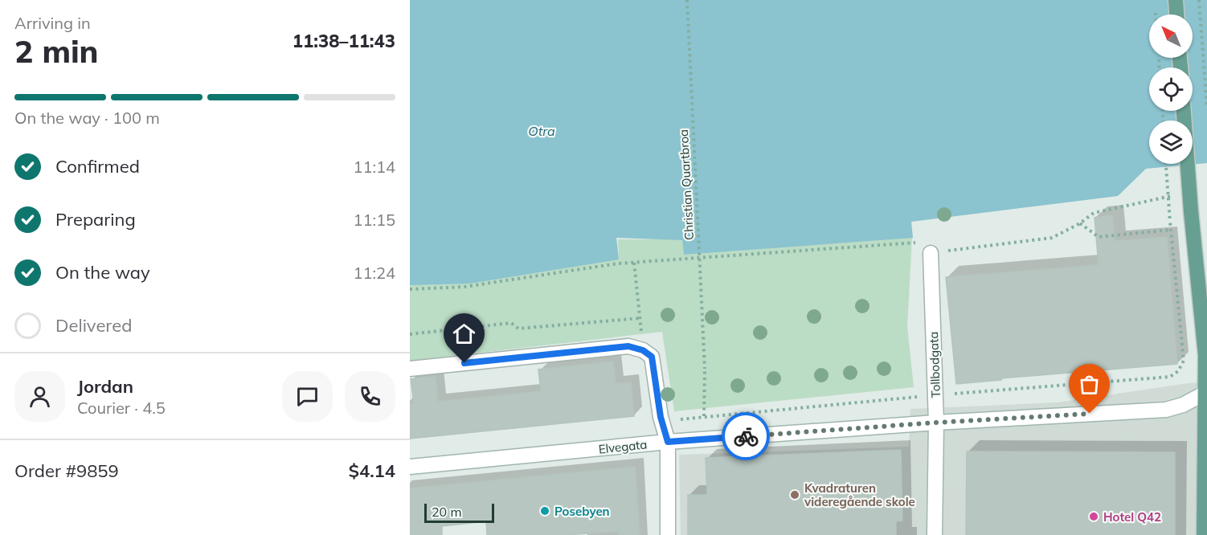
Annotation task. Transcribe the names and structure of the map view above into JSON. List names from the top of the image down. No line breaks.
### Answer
{"streets":{"street":["Tollbodgata","Elvegata"],"path":["Christian Quartbroa"]},"crossings":[["Tollbodgata","Elvegata"]],"water":["Otra"],"places":["Kvadraturen videregående skole","Posebyen","Hotel Q42"],"scale_bar":"20 m","north":"top left","page":{"heading":["2 min","Arriving in","11:38–11:43"],"panel":["Jordan","Courier · 4.5","Order #9859","$4.14"],"bar":"On the way · 100 m","list":[["Confirmed","11:14"],["Preparing","11:15"],["On the way","11:24"],"Delivered"],"scale":"20 m"}}
